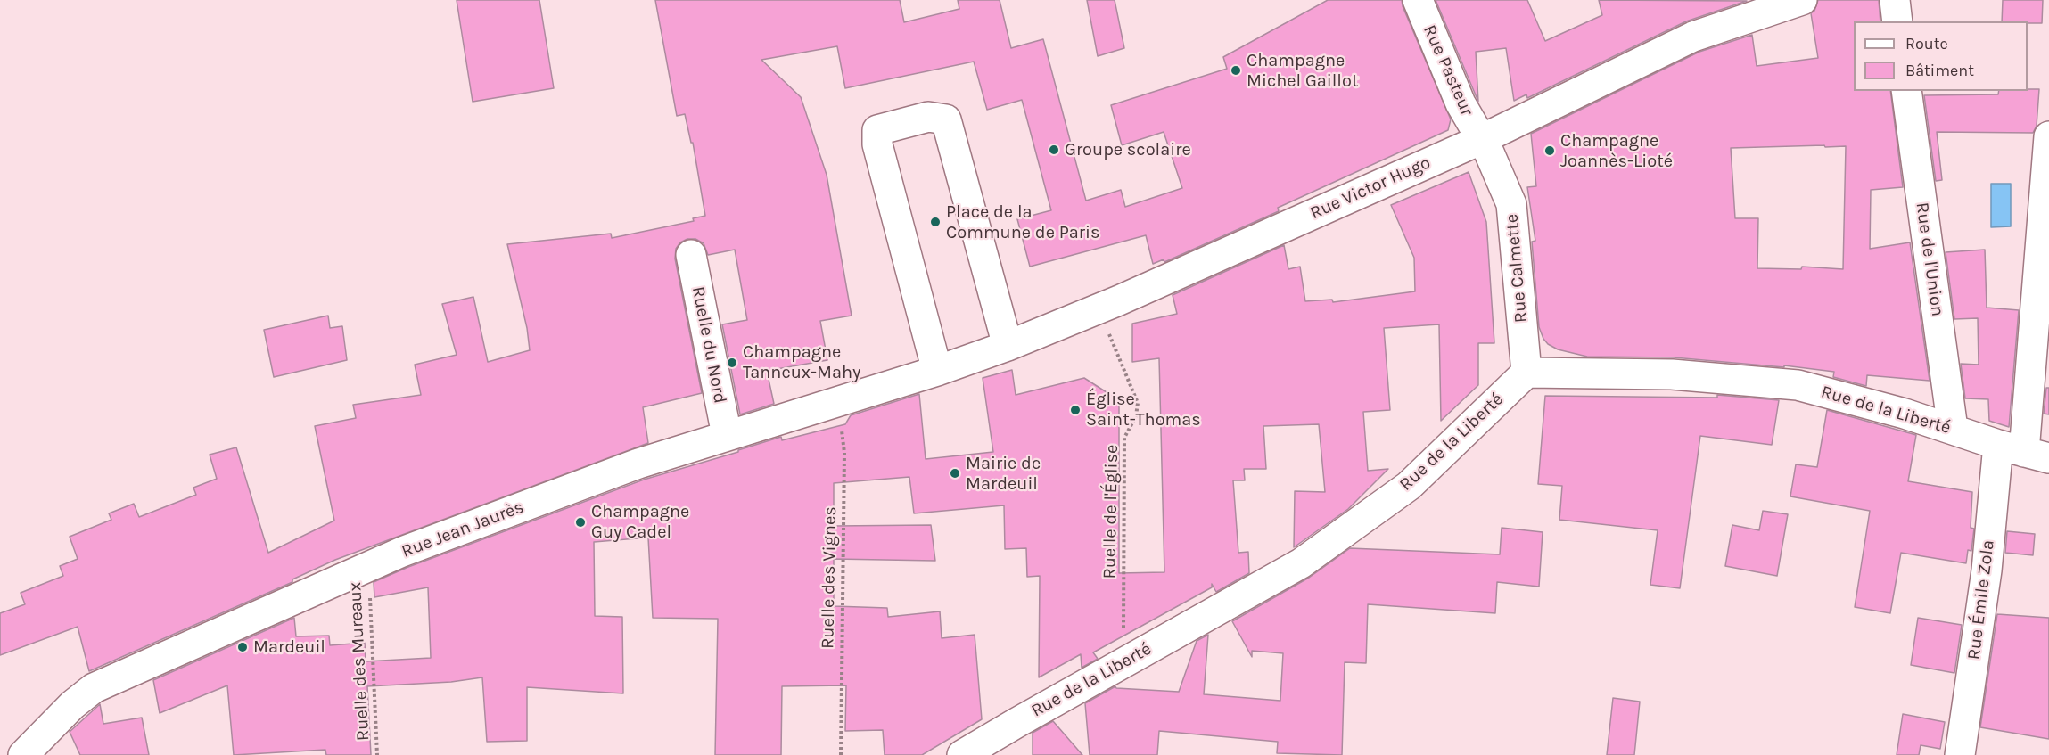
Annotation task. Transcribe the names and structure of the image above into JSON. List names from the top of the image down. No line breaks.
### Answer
{"streets":{"street":["Rue Pasteur","Rue Victor Hugo","Rue de l'Union","Rue Calmette","Ruelle du Nord","Rue de la Liberté","Rue Jean Jaurès","Rue Émile Zola"],"path":["Ruelle de l'Église","Ruelle des Vignes","Ruelle des Mureaux"]},"crossings":[["Rue Pasteur","Rue Victor Hugo"],["Rue Pasteur","Rue Calmette"],["Rue Victor Hugo","Rue Calmette"],["Rue Victor Hugo","Ruelle de l'Église"],["Rue Victor Hugo","Rue Jean Jaurès"],["Rue de l'Union","Rue de la Liberté"],["Rue Calmette","Rue de la Liberté"],["Ruelle du Nord","Rue Jean Jaurès"],["Rue de la Liberté","Ruelle de l'Église"],["Rue de la Liberté","Rue Émile Zola"],["Rue Jean Jaurès","Ruelle des Vignes"],["Rue Jean Jaurès","Ruelle des Mureaux"]],"places":["Champagne Michel Gaillot","Groupe scolaire","Champagne Joannès-Lioté","Place de la Commune de Paris","Champagne Tanneux-Mahy","Église Saint-Thomas","Mairie de Mardeuil","Champagne Guy Cadel","Mardeuil"],"legend":["Route","Bâtiment"]}
